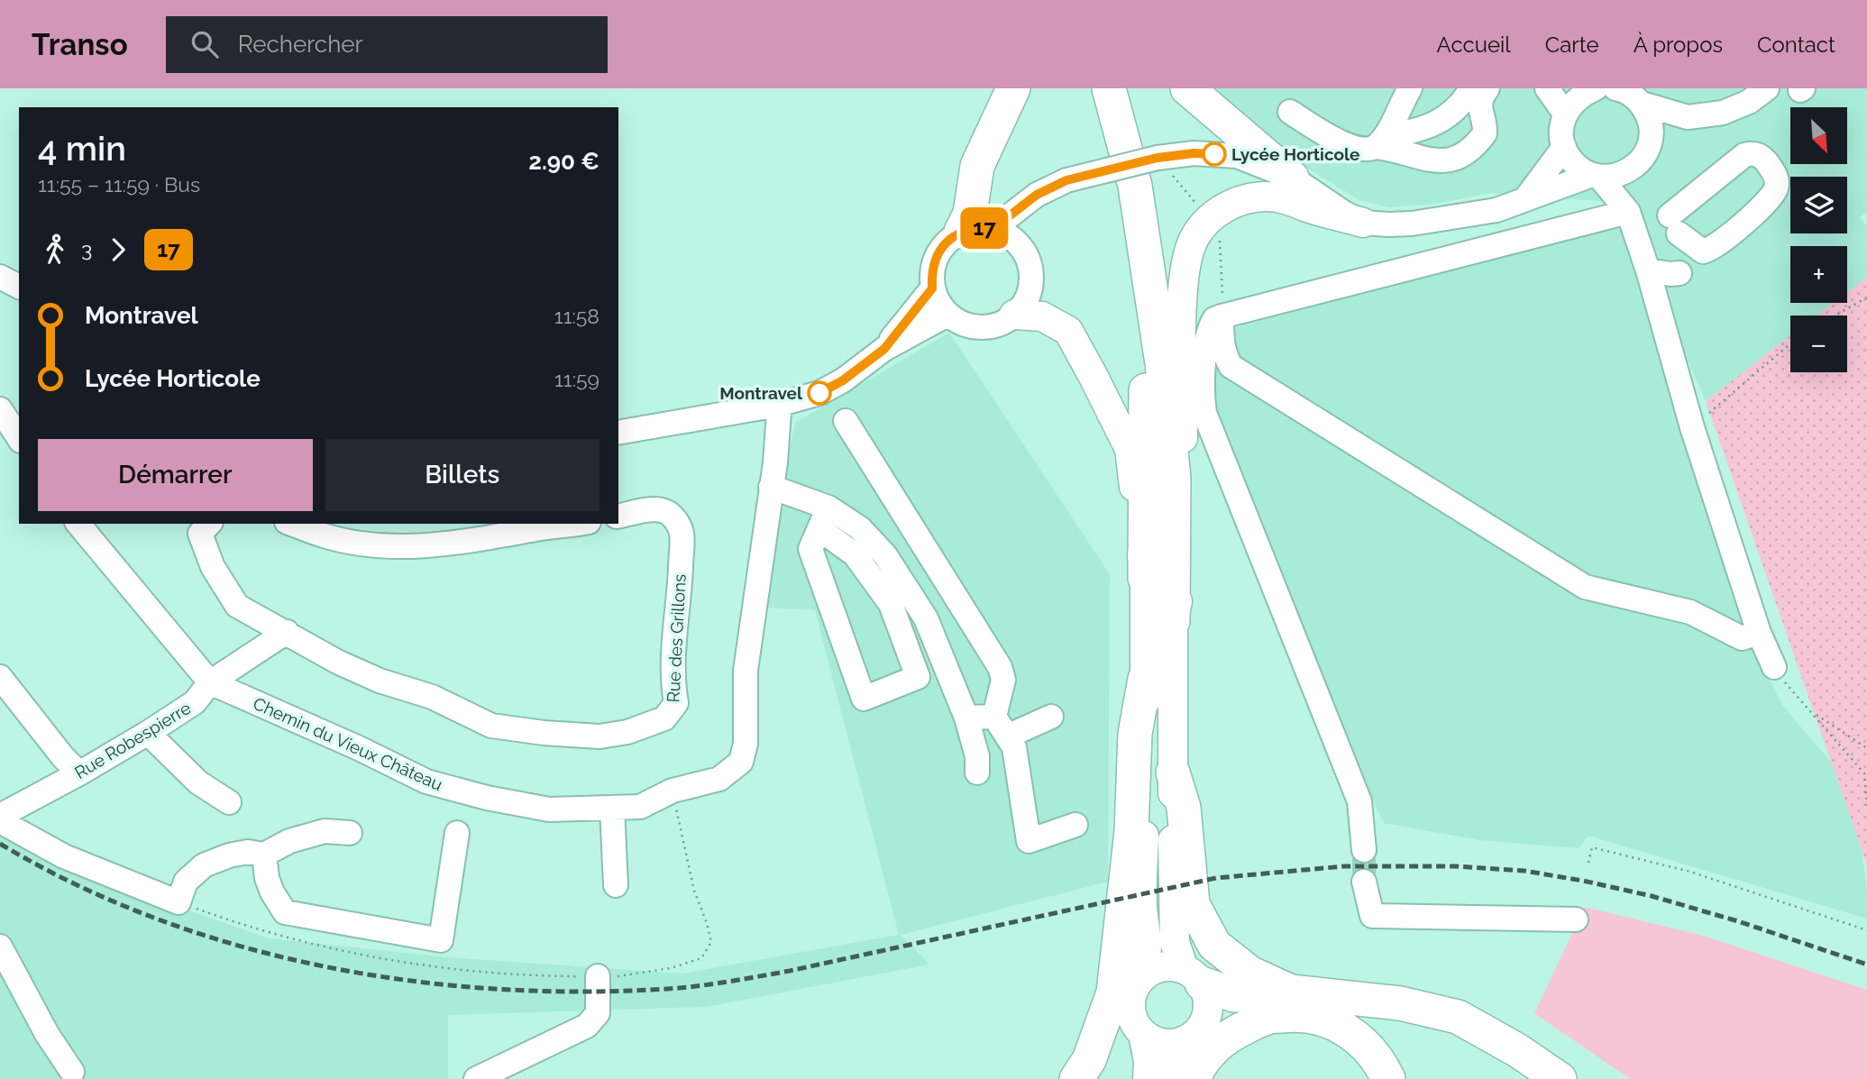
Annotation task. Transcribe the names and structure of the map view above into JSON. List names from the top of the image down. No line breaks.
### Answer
{"streets":{"street":["Rue des Grillons","Rue Robespierre","Chemin du Vieux Château"]},"crossings":[["Rue des Grillons","Rue Robespierre"],["Rue Robespierre","Chemin du Vieux Château"]],"places":["Lycée Horticole","Montravel"],"lines":["bus line 17"],"north":"bottom right","page":{"header":"Transo","search":"Rechercher","nav":["Accueil","Carte","À propos","Contact"],"on_map":"17","map_buttons":["+","−"],"heading":["4 min","11:55 – 11:59 · Bus","2.90 €"],"legs":["3","17"],"list":[{"name":"Montravel","value":"11:58"},{"name":"Lycée Horticole","value":"11:59"}],"buttons":["Démarrer","Billets"]}}
